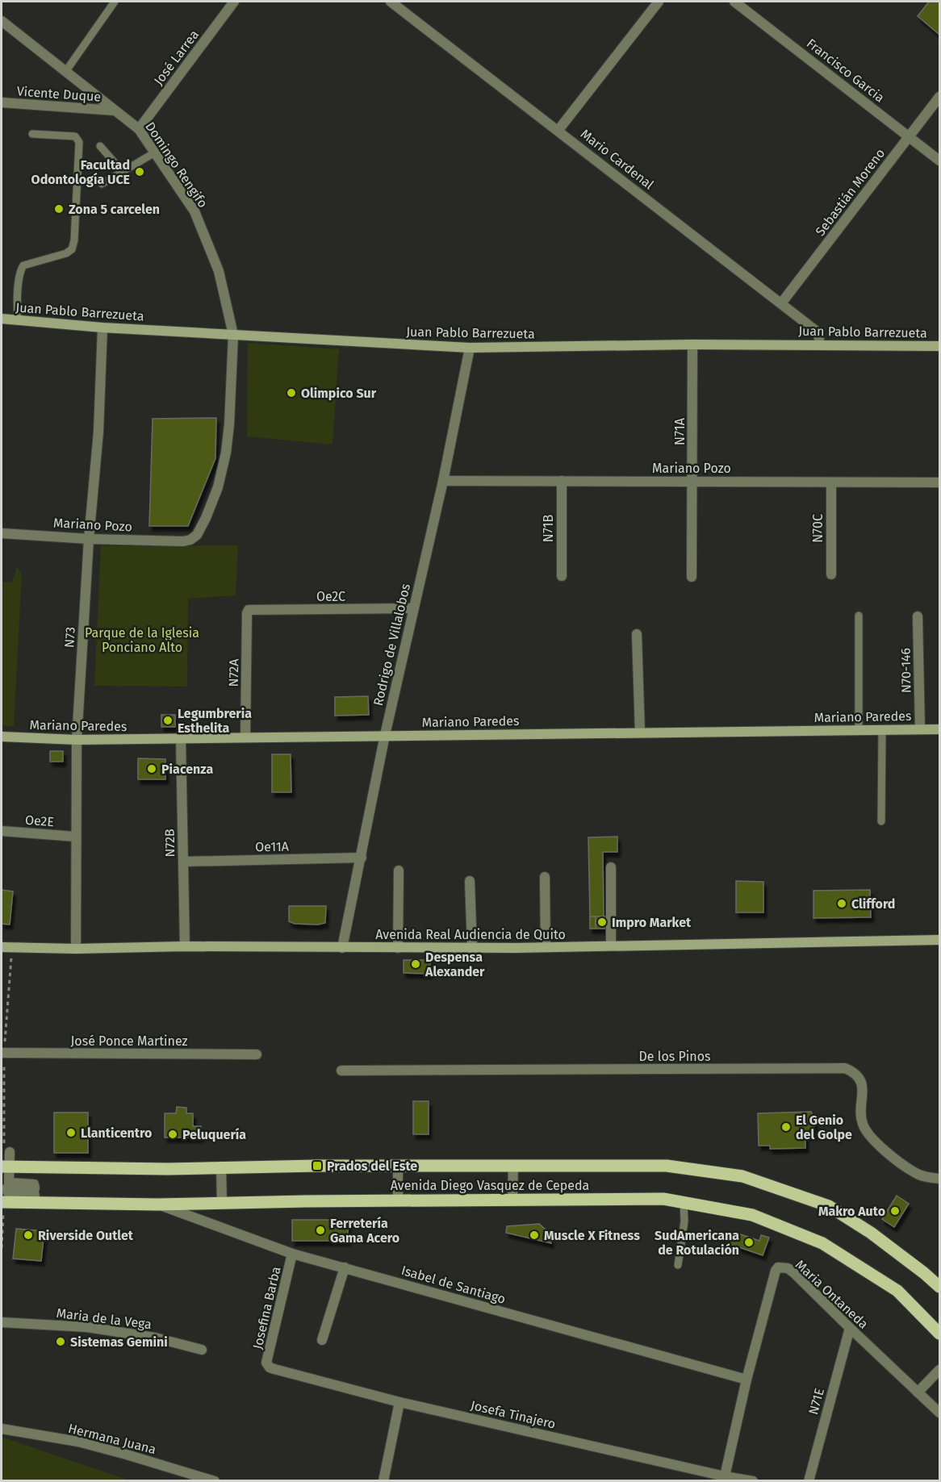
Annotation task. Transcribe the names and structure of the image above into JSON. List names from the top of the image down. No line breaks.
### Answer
{"streets":{"main road":["Juan Pablo Barrezueta","Mariano Paredes","Avenida Real Audiencia de Quito","Avenida Diego Vasquez de Cepeda"],"street":["José Larrea","Francisco Garcia","Vicente Duque","Mario Cardenal","Domingo Rengifo","Sebastián Moreno","N71A","Mariano Pozo","N71B","N70C","Oe2C","N73","Rodrigo de Villalobos","N70-146","N72A","Oe2E","N72B","Oe11A","José Ponce Martinez","De los Pinos","Isabel de Santiago","Maria Ontaneda","Josefina Barba","Maria de la Vega","N71E","Josefa Tinajero","Hermana Juana"]},"crossings":[["José Larrea","Domingo Rengifo"],["Francisco Garcia","Sebastián Moreno"],["Vicente Duque","Domingo Rengifo"],["Mario Cardenal","Sebastián Moreno"],["Mario Cardenal","Juan Pablo Barrezueta"],["Domingo Rengifo","Juan Pablo Barrezueta"],["Domingo Rengifo","Mariano Pozo"],["Juan Pablo Barrezueta","N71A"],["Juan Pablo Barrezueta","N73"],["Juan Pablo Barrezueta","Rodrigo de Villalobos"],["N71A","Mariano Pozo"],["Mariano Pozo","N71B"],["Mariano Pozo","N70C"],["Mariano Pozo","N73"],["Mariano Pozo","Rodrigo de Villalobos"],["Oe2C","Rodrigo de Villalobos"],["Oe2C","N72A"],["N73","Mariano Paredes"],["N73","Oe2E"],["N73","Avenida Real Audiencia de Quito"],["Rodrigo de Villalobos","Mariano Paredes"],["Rodrigo de Villalobos","Oe11A"],["Rodrigo de Villalobos","Avenida Real Audiencia de Quito"],["N70-146","Mariano Paredes"],["N72A","Mariano Paredes"],["Mariano Paredes","N72B"],["N72B","Oe11A"],["N72B","Avenida Real Audiencia de Quito"],["Avenida Diego Vasquez de Cepeda","Isabel de Santiago"],["Isabel de Santiago","Maria Ontaneda"],["Isabel de Santiago","Josefina Barba"],["Maria Ontaneda","N71E"],["Maria Ontaneda","Josefa Tinajero"],["Josefina Barba","Josefa Tinajero"]],"parks":["Parque de la Iglesia Ponciano Alto"],"places":{"other":["Facultad Odontología UCE","Zona 5 carcelen","Olimpico Sur","Legumbreria Esthelita","Piacenza","Clifford","Impro Market","Despensa Alexander","El Genio del Golpe","Llanticentro","Peluquería","Makro Auto","Ferretería Gama Acero","Riverside Outlet","Muscle X Fitness","SudAmericana de Rotulación","Sistemas Gemini"],"transit":["Prados del Este"]}}
